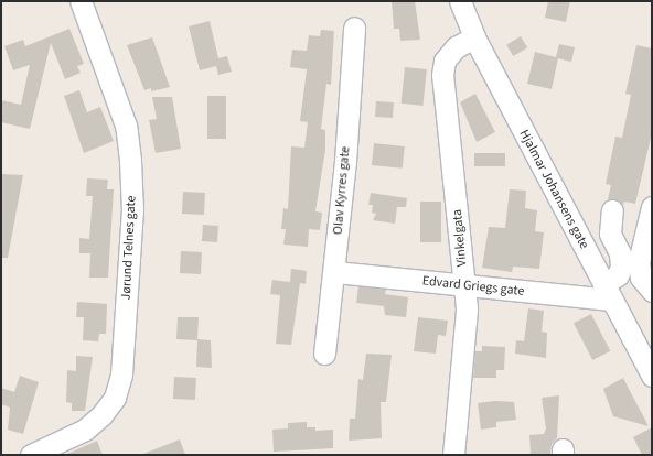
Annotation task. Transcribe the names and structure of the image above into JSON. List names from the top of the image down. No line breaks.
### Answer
{"streets":{"street":["Hjalmar Johansens gate","Olav Kyrres gate","Vinkelgata","Jørund Telnes gate","Edvard Griegs gate"]},"crossings":[["Hjalmar Johansens gate","Vinkelgata"],["Hjalmar Johansens gate","Edvard Griegs gate"],["Olav Kyrres gate","Edvard Griegs gate"],["Vinkelgata","Edvard Griegs gate"]]}
